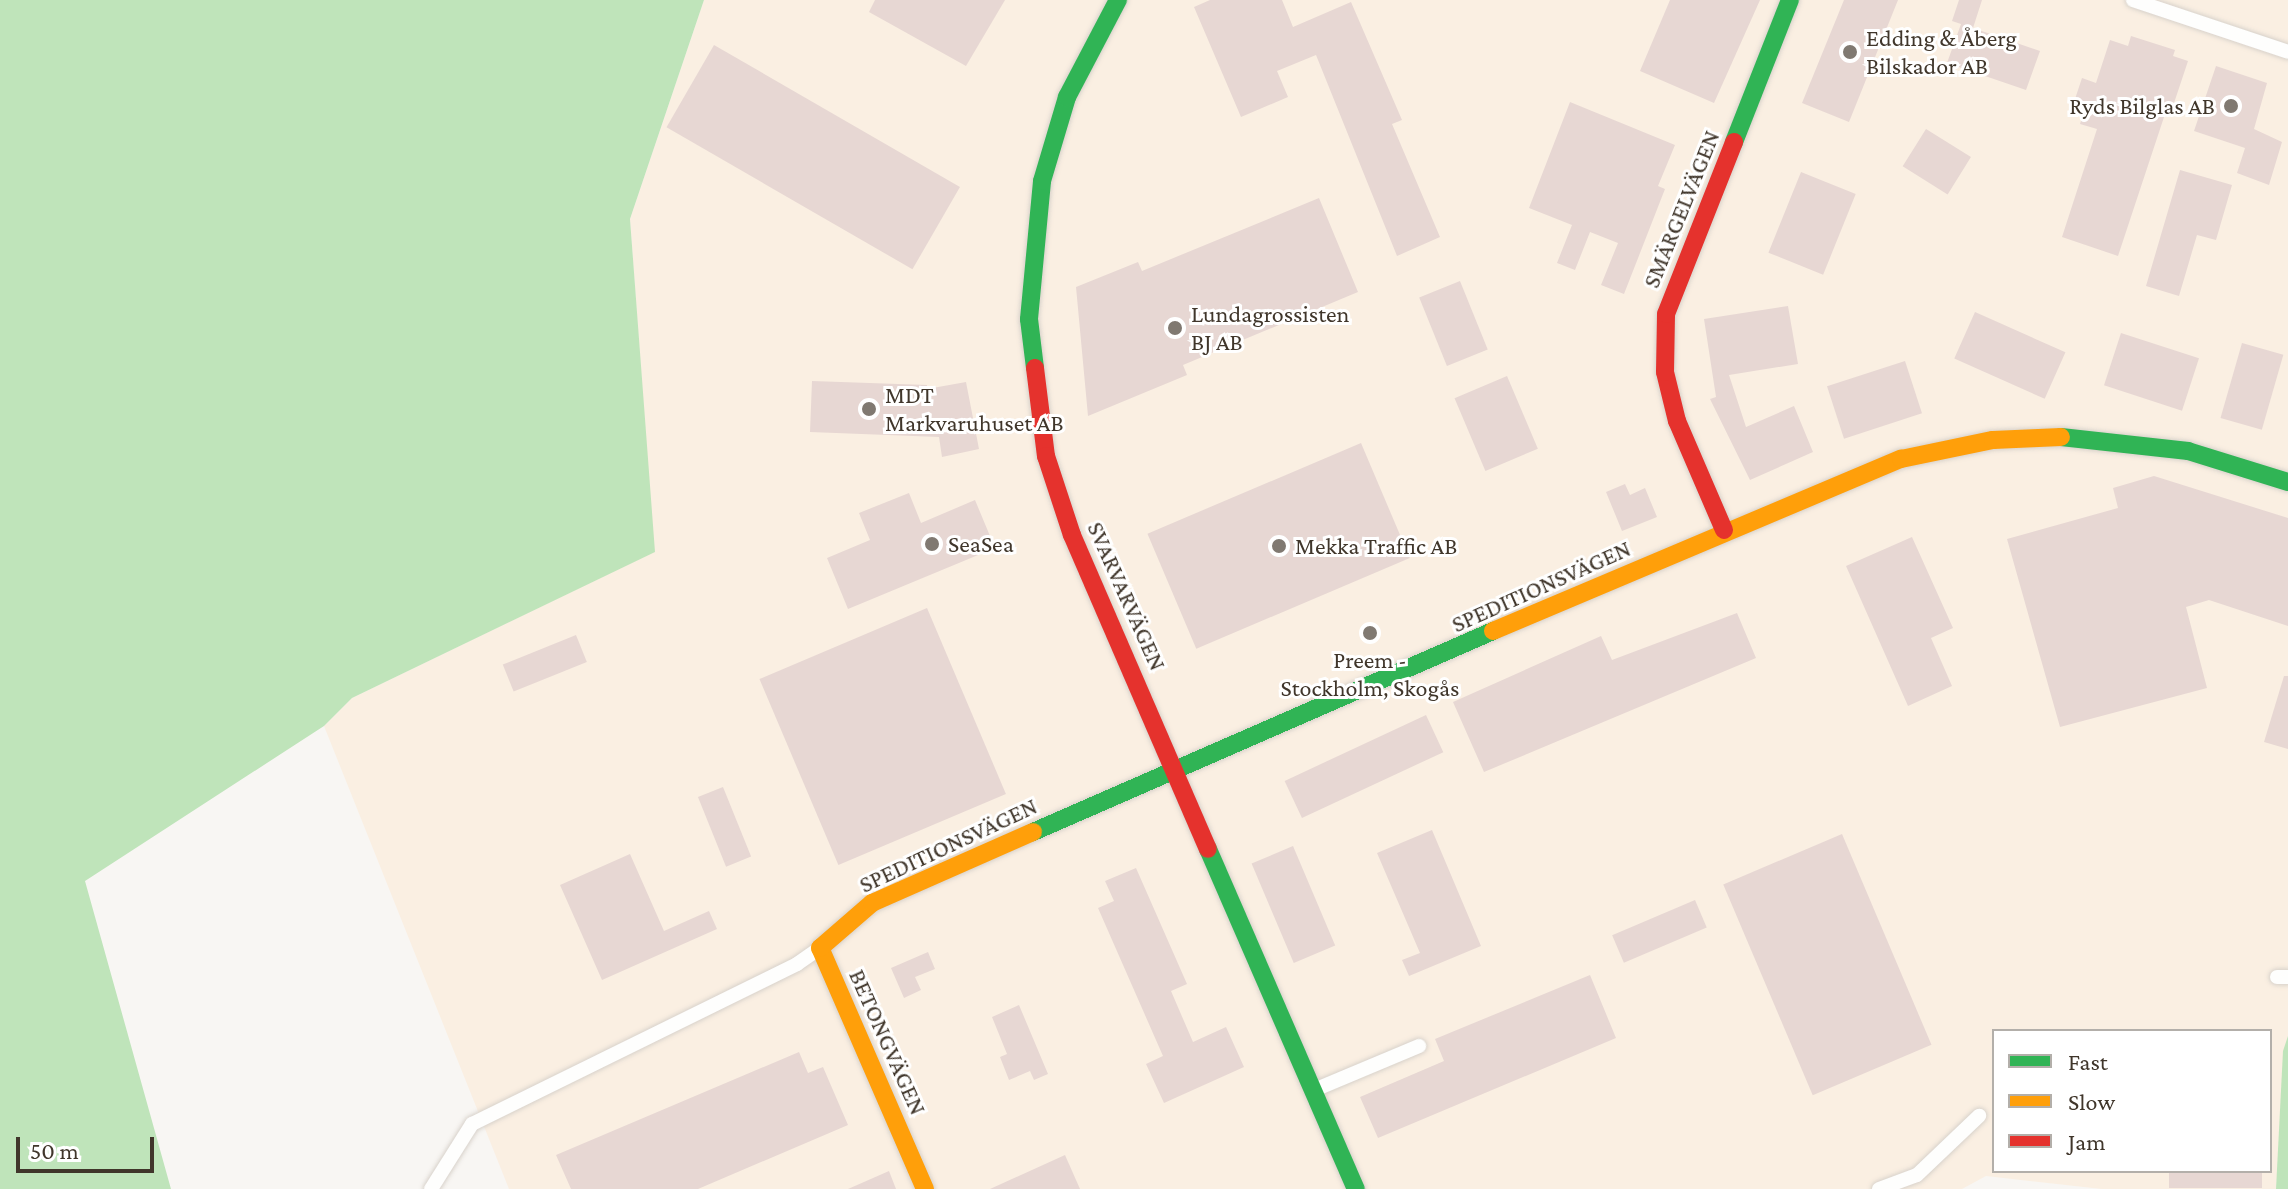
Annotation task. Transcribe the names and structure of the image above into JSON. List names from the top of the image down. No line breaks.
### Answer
{"streets":{"street":["SMÄRGELVÄGEN","SPEDITIONSVÄGEN","SVARVARVÄGEN","BETONGVÄGEN"]},"crossings":[["SMÄRGELVÄGEN","SPEDITIONSVÄGEN"],["SPEDITIONSVÄGEN","SVARVARVÄGEN"],["SPEDITIONSVÄGEN","BETONGVÄGEN"]],"places":["Edding & Åberg Bilskador AB","Ryds Bilglas AB","Lundagrossisten BJ AB","MDT Markvaruhuset AB","SeaSea","Mekka Traffic AB","Preem - Stockholm, Skogås"],"legend":["Fast","Slow","Jam"],"scale_bar":"50 m"}
